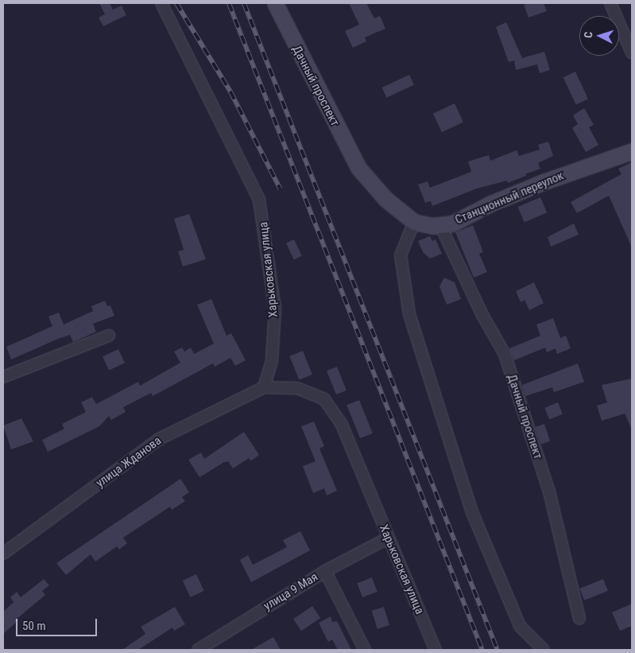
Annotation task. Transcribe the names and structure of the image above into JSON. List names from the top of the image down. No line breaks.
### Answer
{"streets":{"street":["Дачный проспект","Станционный переулок","Харьковская улица","улица Жданова","улица 9 Мая"]},"crossings":[["Дачный проспект","Станционный переулок"],["Харьковская улица","улица Жданова"],["Харьковская улица","улица 9 Мая"]],"scale_bar":"50 m","north":"left"}
